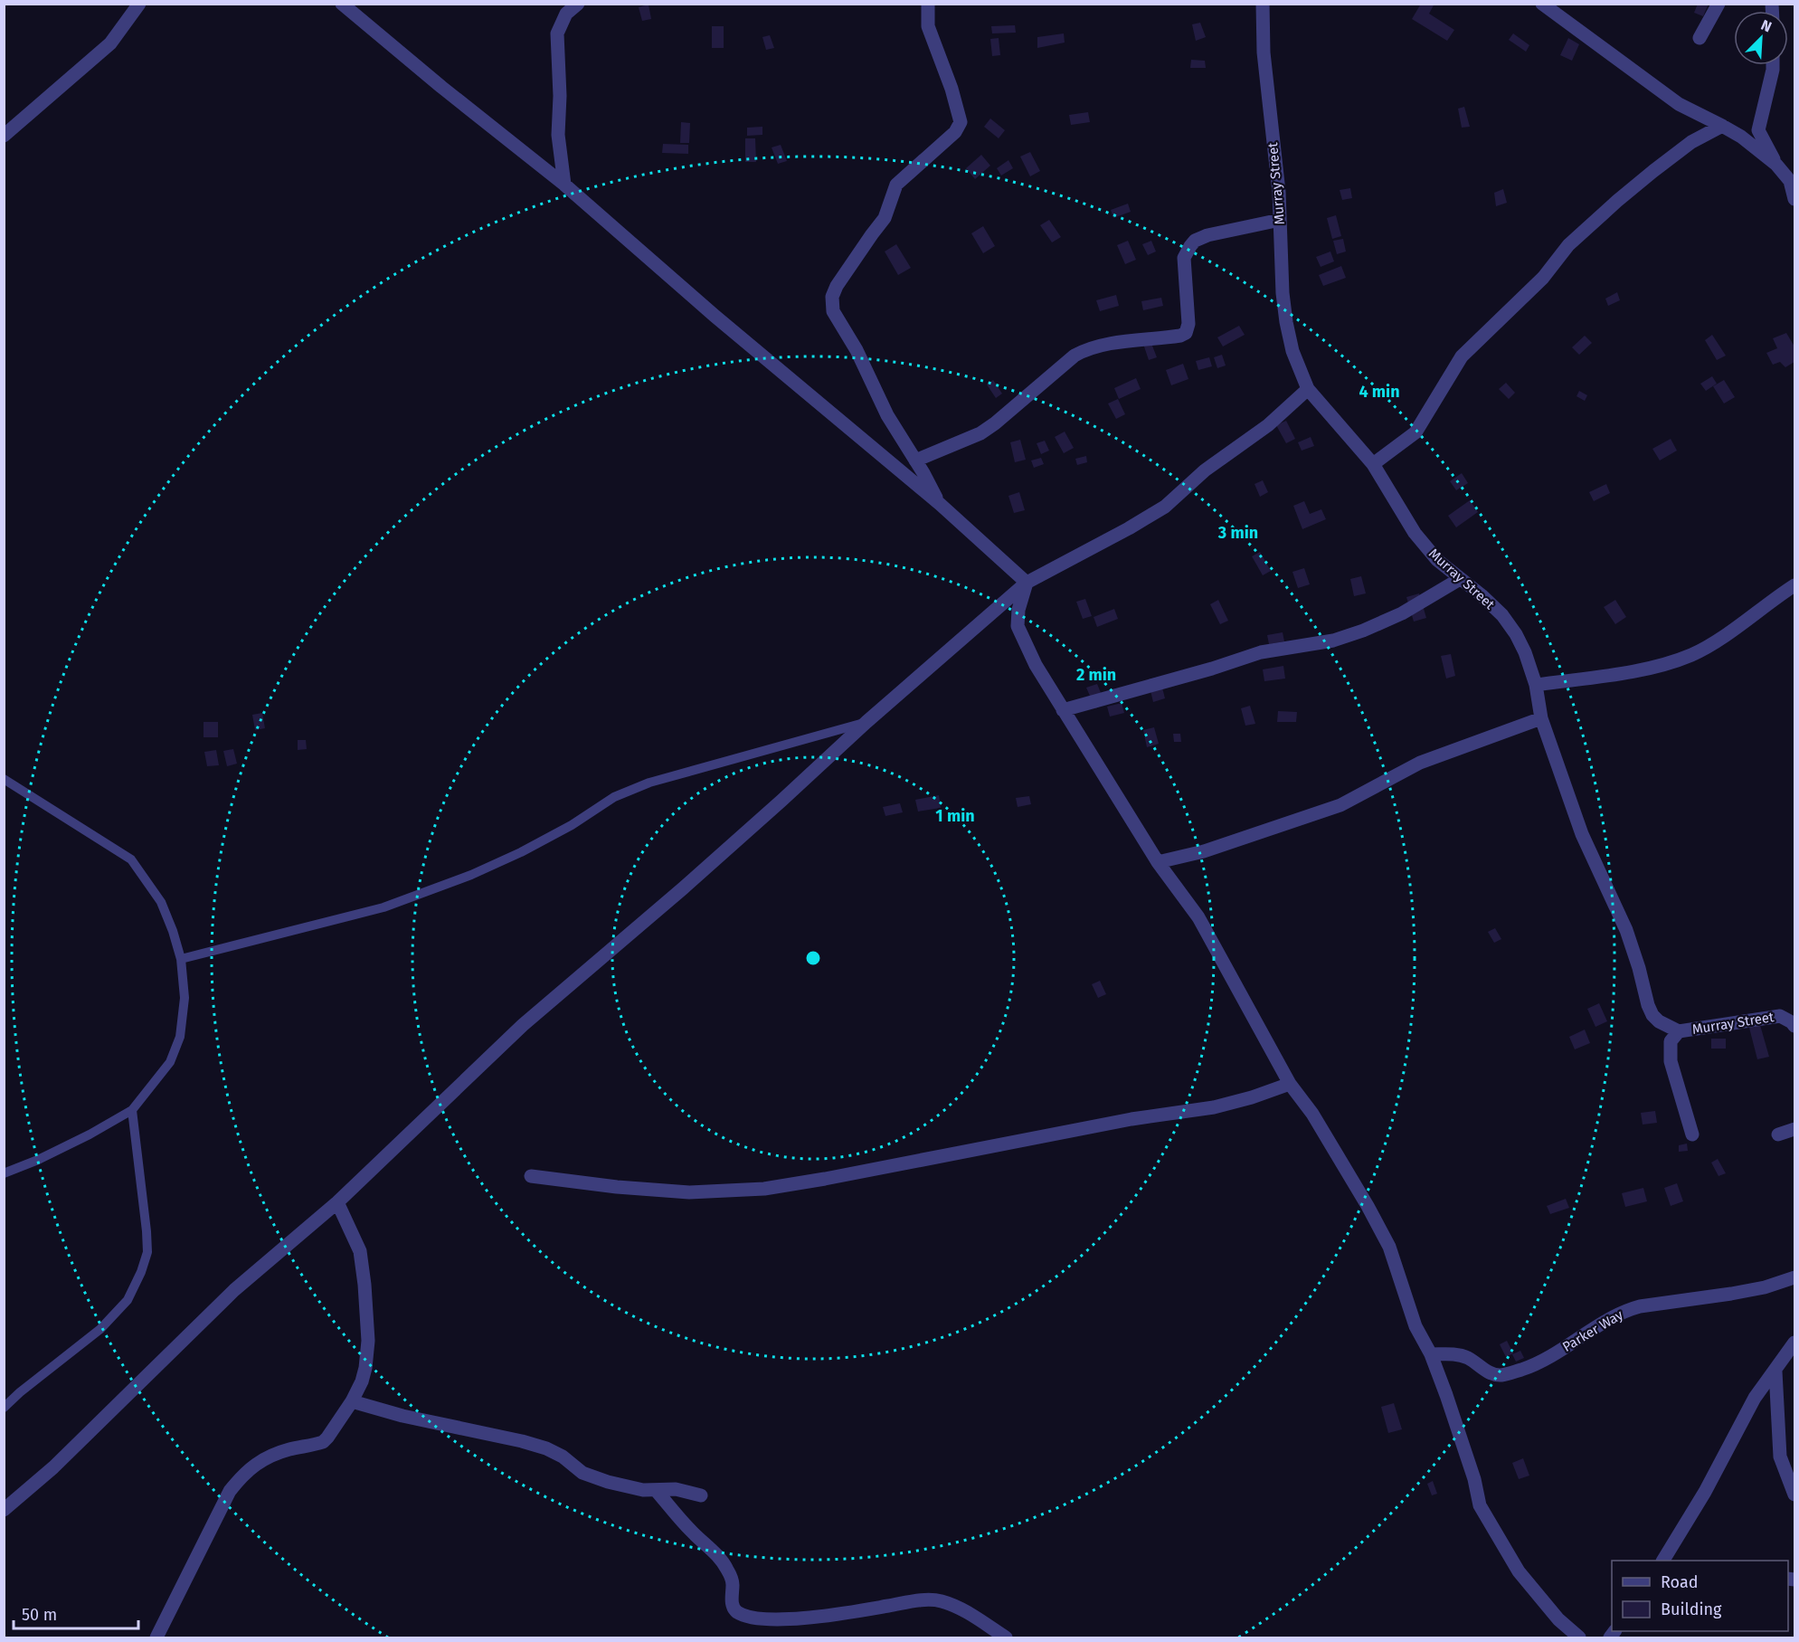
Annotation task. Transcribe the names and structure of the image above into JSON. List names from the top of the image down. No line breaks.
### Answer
{"streets":{"street":["Murray Street","Parker Way"]},"legend":["Road","Building"],"scale_bar":"50 m","north":"top right","rings":["4 min","3 min","2 min","1 min"]}
